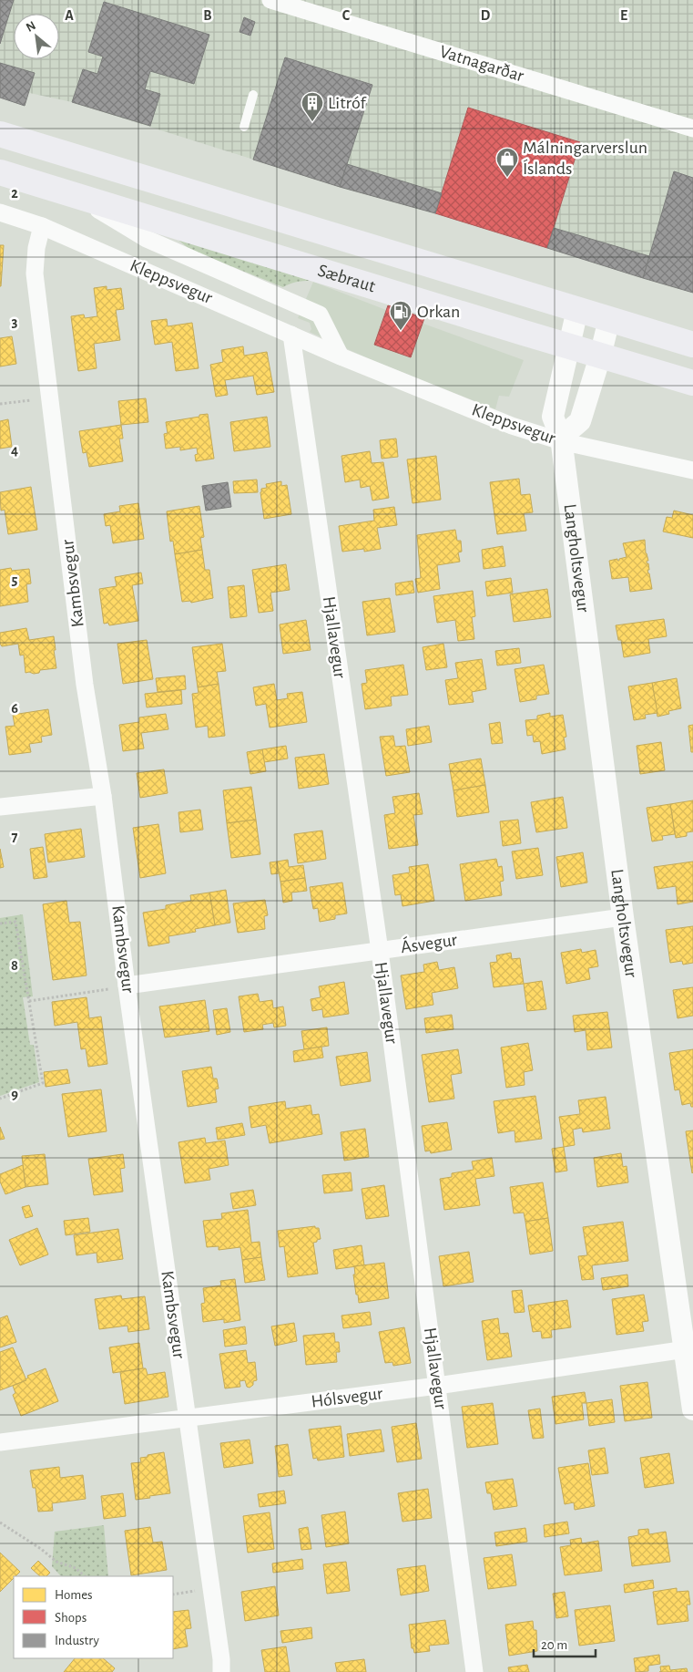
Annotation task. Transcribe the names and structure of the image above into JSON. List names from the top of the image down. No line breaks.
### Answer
{"streets":{"main road":["Sæbraut"],"street":["Vatnagarðar","Kleppsvegur","Langholtsvegur","Kambsvegur","Hjallavegur","Ásvegur","Hólsvegur"]},"crossings":[["Sæbraut","Kleppsvegur"],["Sæbraut","Langholtsvegur"],["Kleppsvegur","Langholtsvegur"],["Kleppsvegur","Kambsvegur"],["Kleppsvegur","Hjallavegur"],["Langholtsvegur","Ásvegur"],["Langholtsvegur","Hólsvegur"],["Kambsvegur","Ásvegur"],["Kambsvegur","Hólsvegur"],["Hjallavegur","Ásvegur"],["Hjallavegur","Hólsvegur"]],"places":{"building":["Litróf"],"shop":["Málningarverslun Íslands"],"fuel station":["Orkan"]},"legend":["Homes","Shops","Industry"],"scale_bar":"20 m","north":"top left","grid":{"columns":["A","B","C","D","E"],"rows":["2","3","4","5","6","7","8","9"]}}
